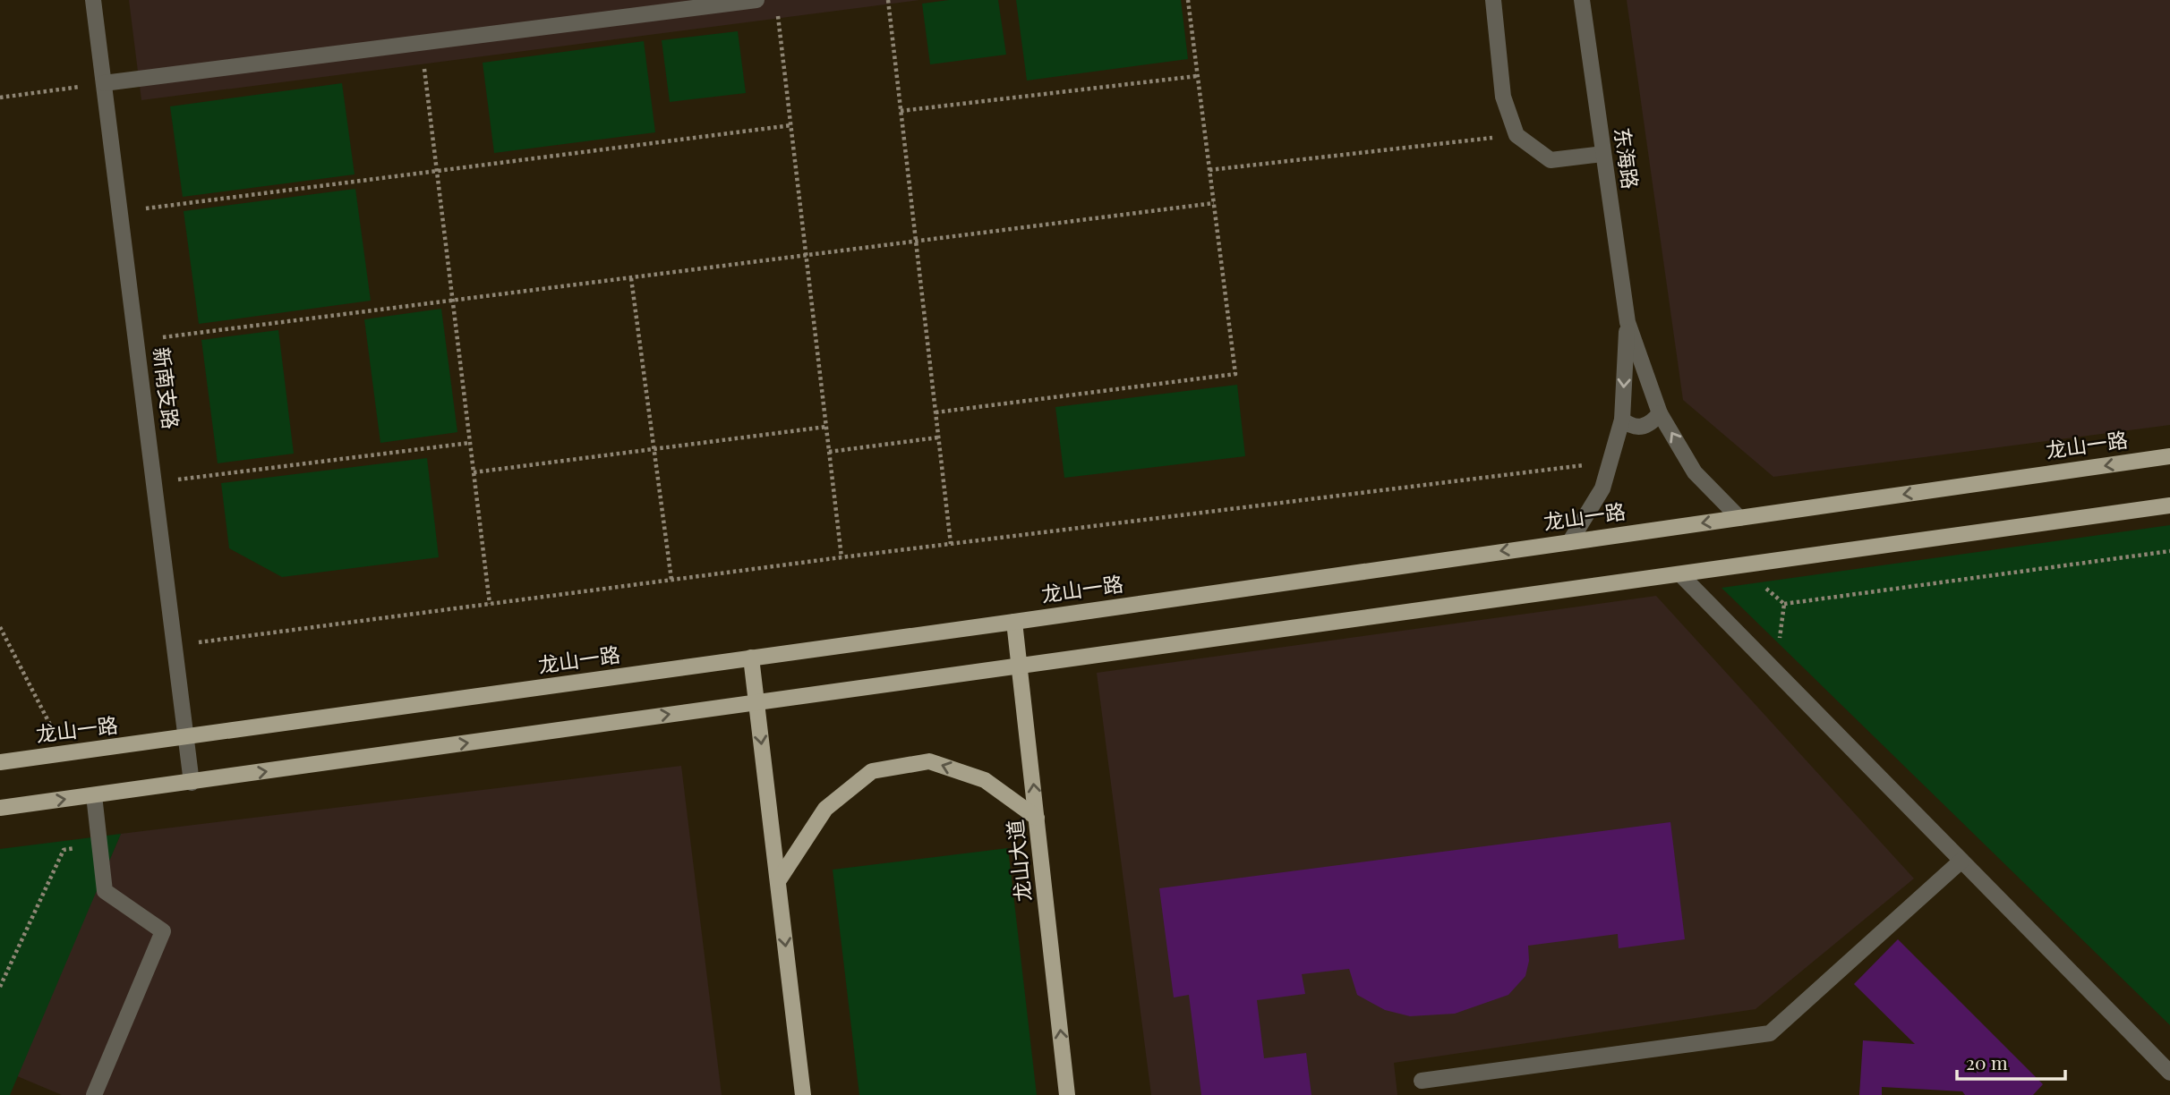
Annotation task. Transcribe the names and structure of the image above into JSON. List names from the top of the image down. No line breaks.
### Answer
{"streets":{"main road":["龙山一路","龙山大道"],"street":["东海路","新南支路"]},"crossings":[["新南支路","龙山一路"],["龙山一路","龙山大道"]],"one_way":["龙山大道"],"scale_bar":"20 m"}
